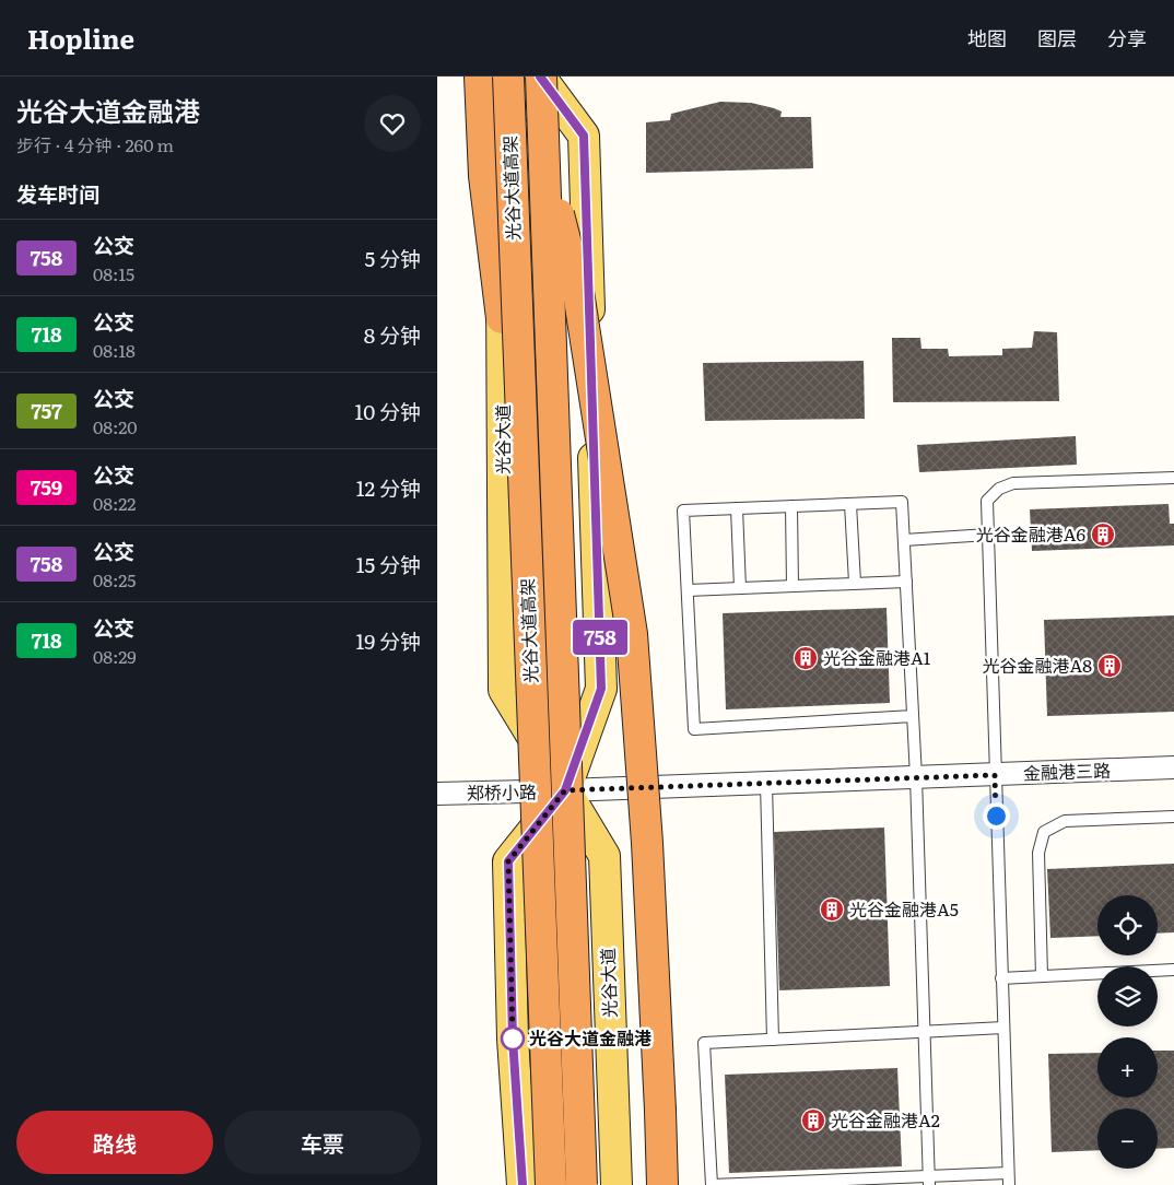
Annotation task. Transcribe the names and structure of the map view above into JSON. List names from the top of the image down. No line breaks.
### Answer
{"streets":{"highway":["光谷大道高架"],"main road":["光谷大道"],"street":["金融港三路","郑桥小路"]},"crossings":[["光谷大道","金融港三路"],["光谷大道","郑桥小路"],["金融港三路","郑桥小路"]],"places":{"building":["光谷金融港A6","光谷金融港A1","光谷金融港A8","光谷金融港A5","光谷金融港A2"],"other":["光谷大道金融港"]},"lines":["bus line 758"],"page":{"header":"Hopline","nav":["地图","图层","分享"],"heading":[["光谷大道金融港","步行 · 4 分钟 · 260 m"],"发车时间"],"on_map":"758","list":[{"mark":"758","name":"公交","note":"08:15","value":"5 分钟"},{"mark":"718","name":"公交","note":"08:18","value":"8 分钟"},{"mark":"757","name":"公交","note":"08:20","value":"10 分钟"},{"mark":"759","name":"公交","note":"08:22","value":"12 分钟"},{"mark":"758","name":"公交","note":"08:25","value":"15 分钟"},{"mark":"718","name":"公交","note":"08:29","value":"19 分钟"}],"map_buttons":["+","−"],"buttons":["路线","车票"]}}
